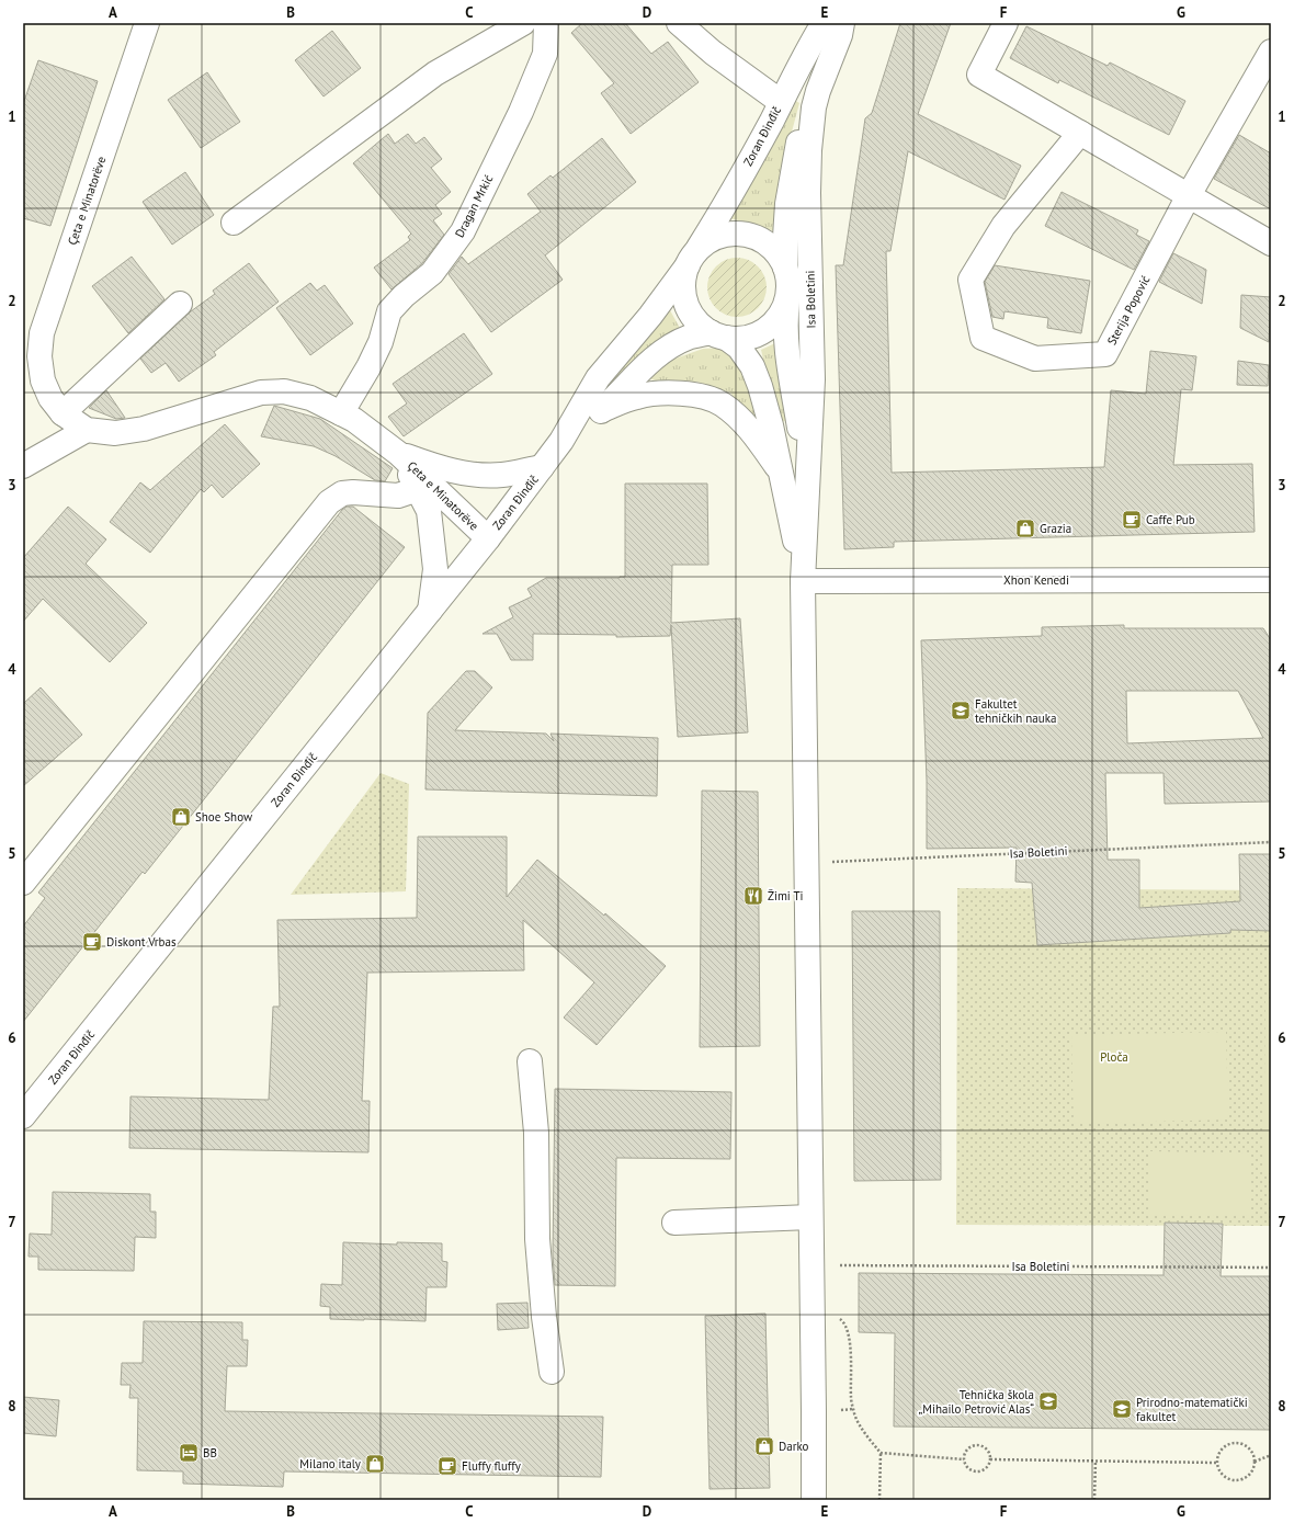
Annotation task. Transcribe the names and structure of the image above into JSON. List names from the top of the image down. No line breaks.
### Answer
{"streets":{"street":["Zoran Đinđič","Çeta e Minatorëve","Dragan Mrkić","Isa Boletini","Sterija Popović","Xhon Kenedi"]},"crossings":[["Zoran Đinđič","Çeta e Minatorëve"],["Zoran Đinđič","Isa Boletini"],["Çeta e Minatorëve","Dragan Mrkić"],["Isa Boletini","Xhon Kenedi"]],"parks":["Ploča"],"places":{"cafe":["Caffe Pub","Diskont Vrbas","Fluffy fluffy"],"shop":["Grazia","Shoe Show","Darko","Milano italy"],"school or university":["Fakultet tehničkih nauka","Tehnička škola „Mihailo Petrović Alas“","Prirodno-matematički fakultet"],"restaurant":["Žimi Ti"],"hotel":["BB"]},"grid":{"columns":["A","B","C","D","E","F","G"],"rows":["1","2","3","4","5","6","7","8"]}}
